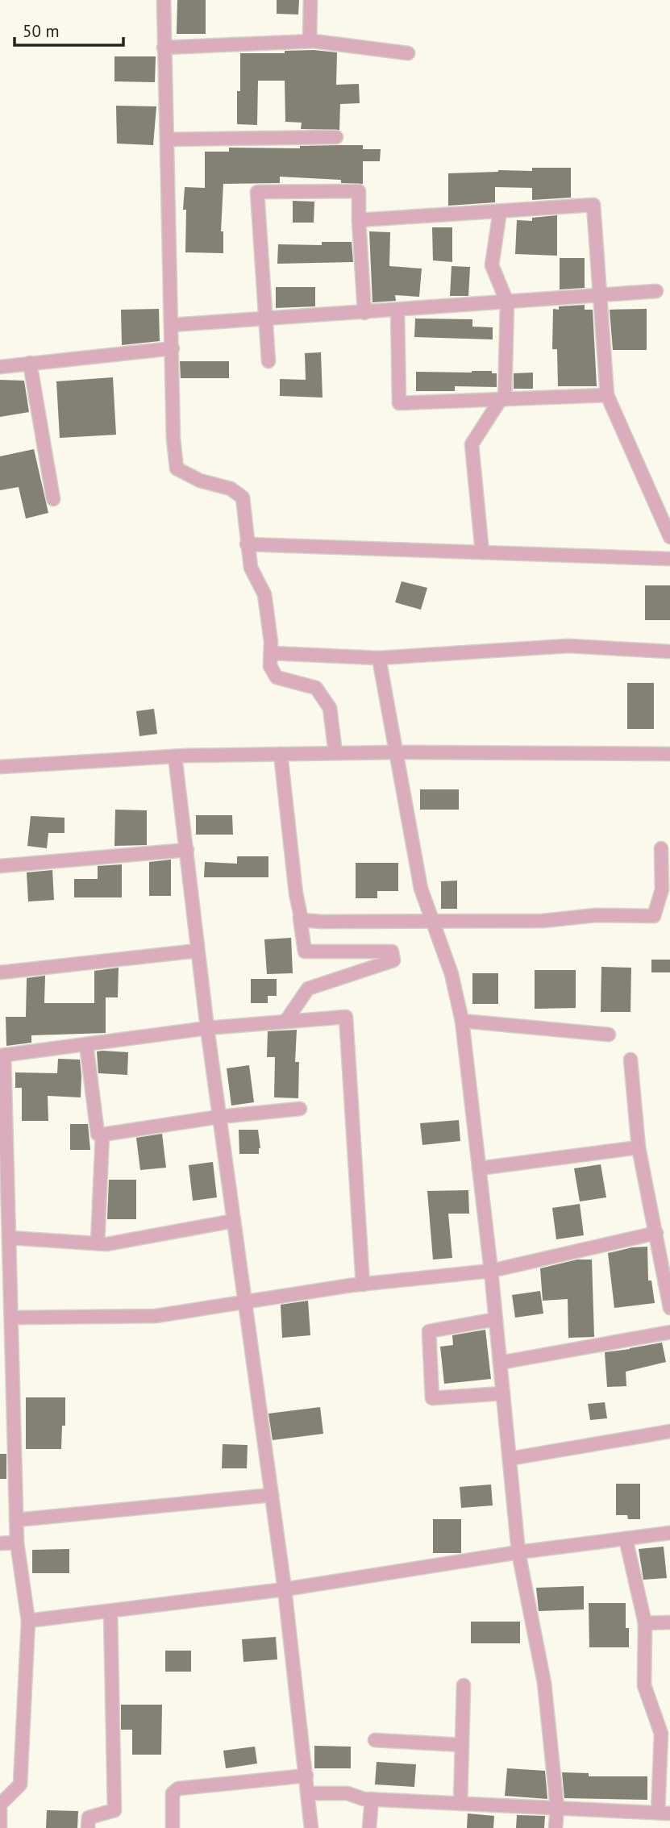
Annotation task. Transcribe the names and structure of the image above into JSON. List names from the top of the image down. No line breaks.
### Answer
{"scale_bar":"50 m"}
